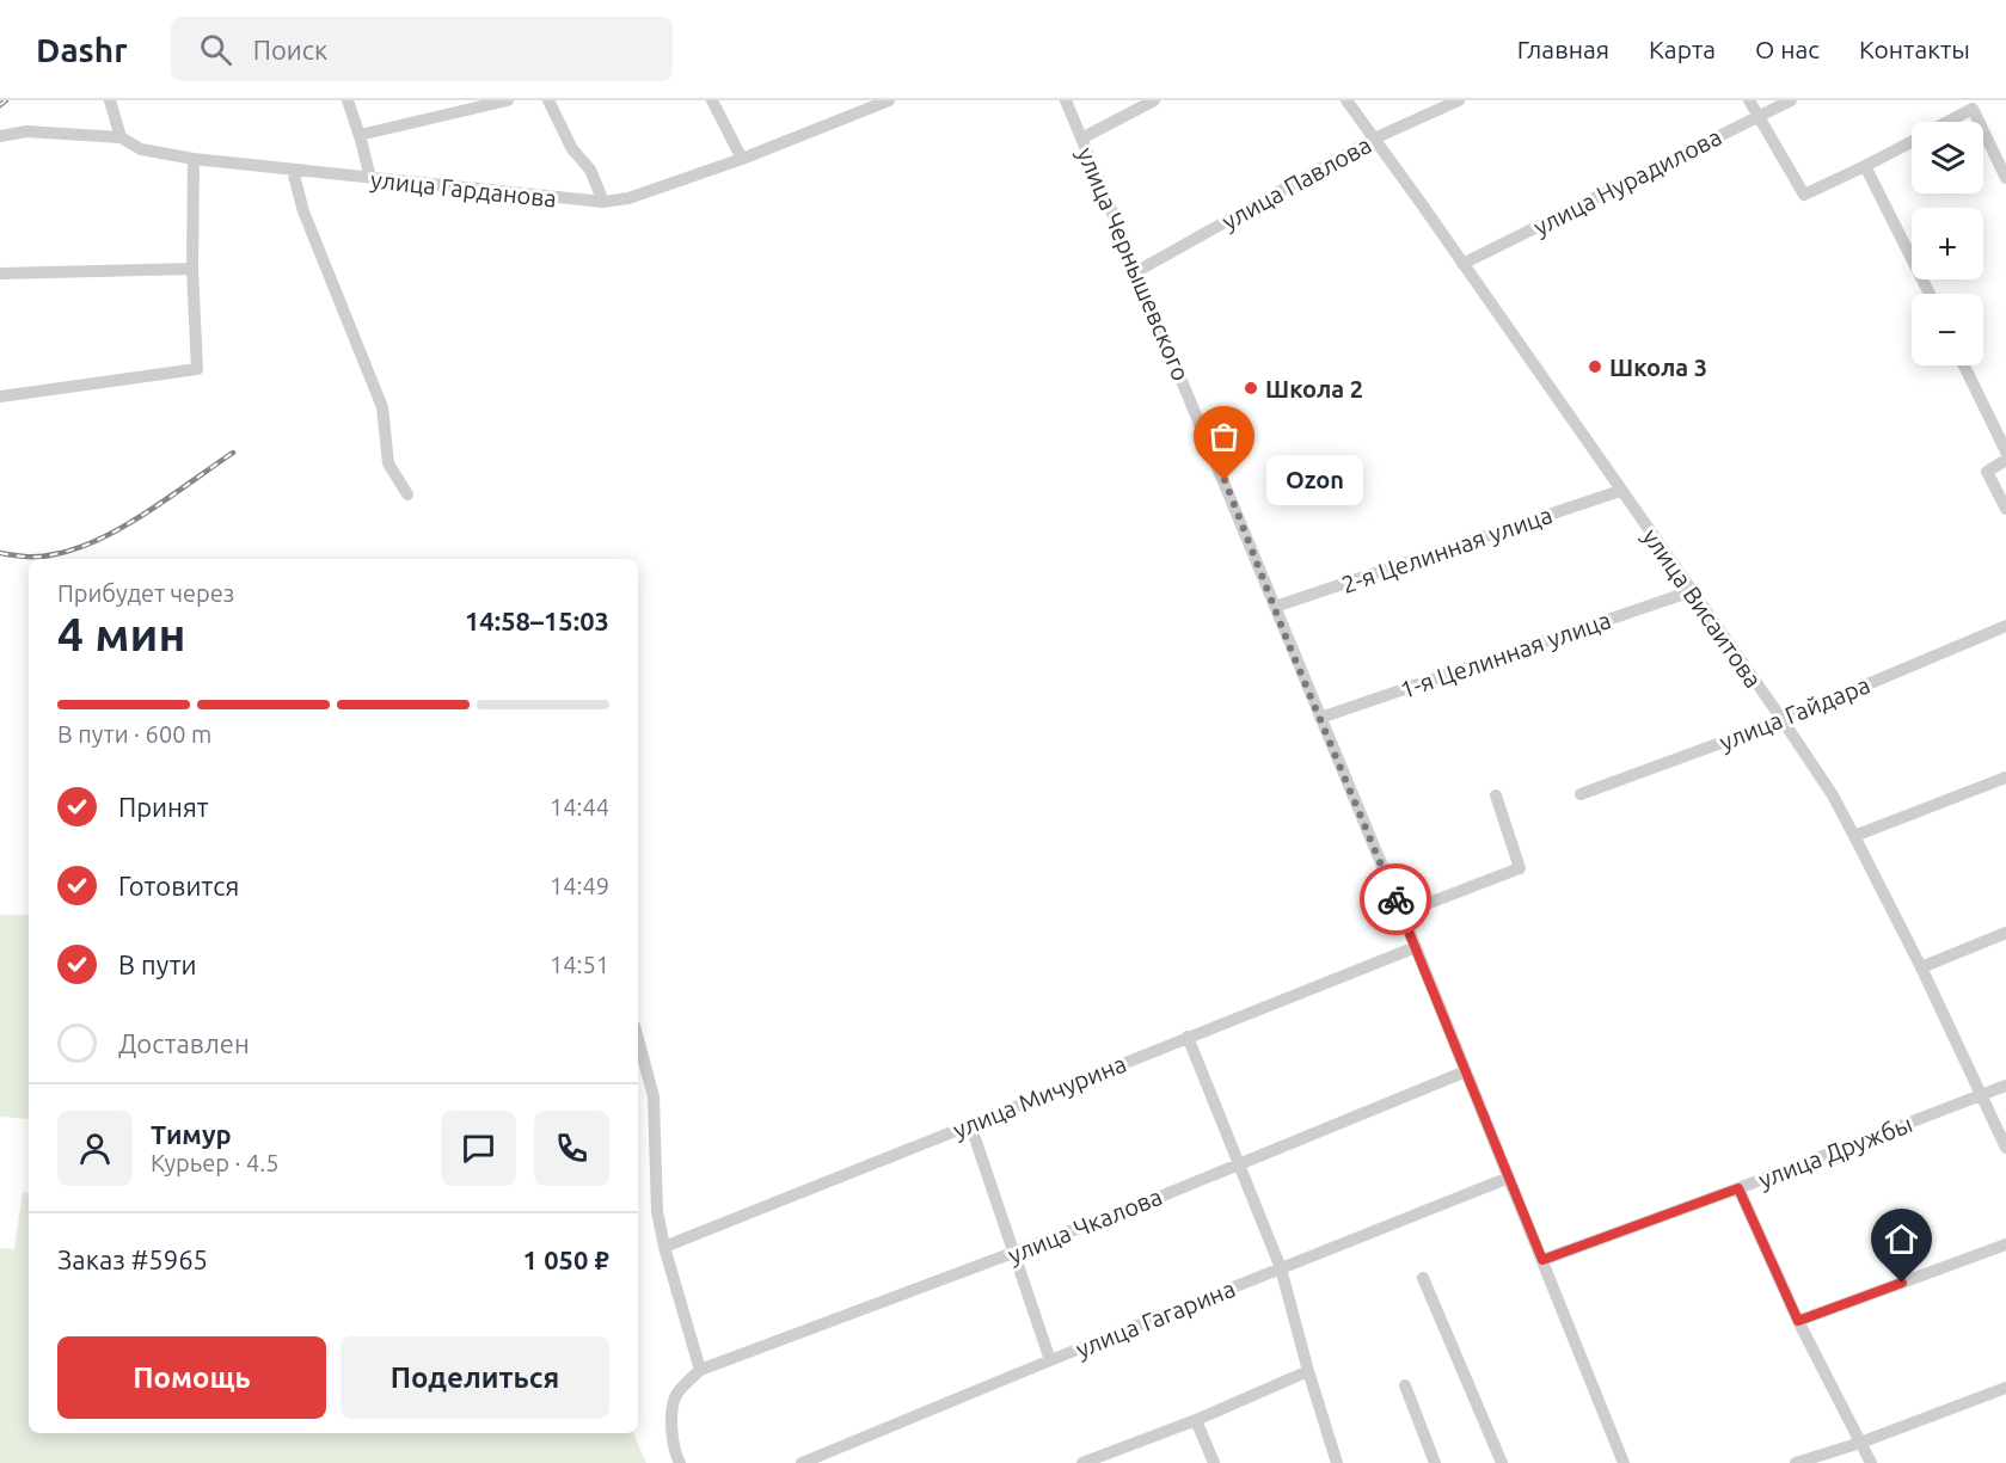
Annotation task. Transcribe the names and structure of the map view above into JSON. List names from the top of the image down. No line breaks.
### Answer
{"streets":{"street":["улица Нурадилова","улица Павлова","улица Гарданова","улица Чернышевского","2-я Целинная улица","улица Висаитова","1-я Целинная улица","улица Гайдара","улица Мичурина","улица Дружбы","улица Чкалова","улица Гагарина"]},"crossings":[["улица Нурадилова","улица Висаитова"],["улица Павлова","улица Чернышевского"],["улица Павлова","улица Висаитова"],["улица Чернышевского","2-я Целинная улица"],["улица Чернышевского","1-я Целинная улица"],["улица Чернышевского","улица Мичурина"],["улица Чернышевского","улица Дружбы"],["улица Чернышевского","улица Чкалова"],["улица Чернышевского","улица Гагарина"],["2-я Целинная улица","улица Висаитова"],["улица Висаитова","1-я Целинная улица"],["улица Висаитова","улица Гайдара"],["улица Висаитова","улица Дружбы"]],"places":["Школа 3","Школа 2","Ozon"],"page":{"header":"Dashr","search":"Поиск","nav":["Главная","Карта","О нас","Контакты"],"map_buttons":["+","−"],"bubble":"Ozon","heading":["4 мин","Прибудет через","14:58–15:03"],"panel":["Тимур","Курьер · 4.5","Заказ #5965","1 050 ₽"],"bar":"В пути · 600 m","list":[["Принят","14:44"],["Готовится","14:49"],["В пути","14:51"],"Доставлен"],"buttons":["Помощь","Поделиться"]}}
